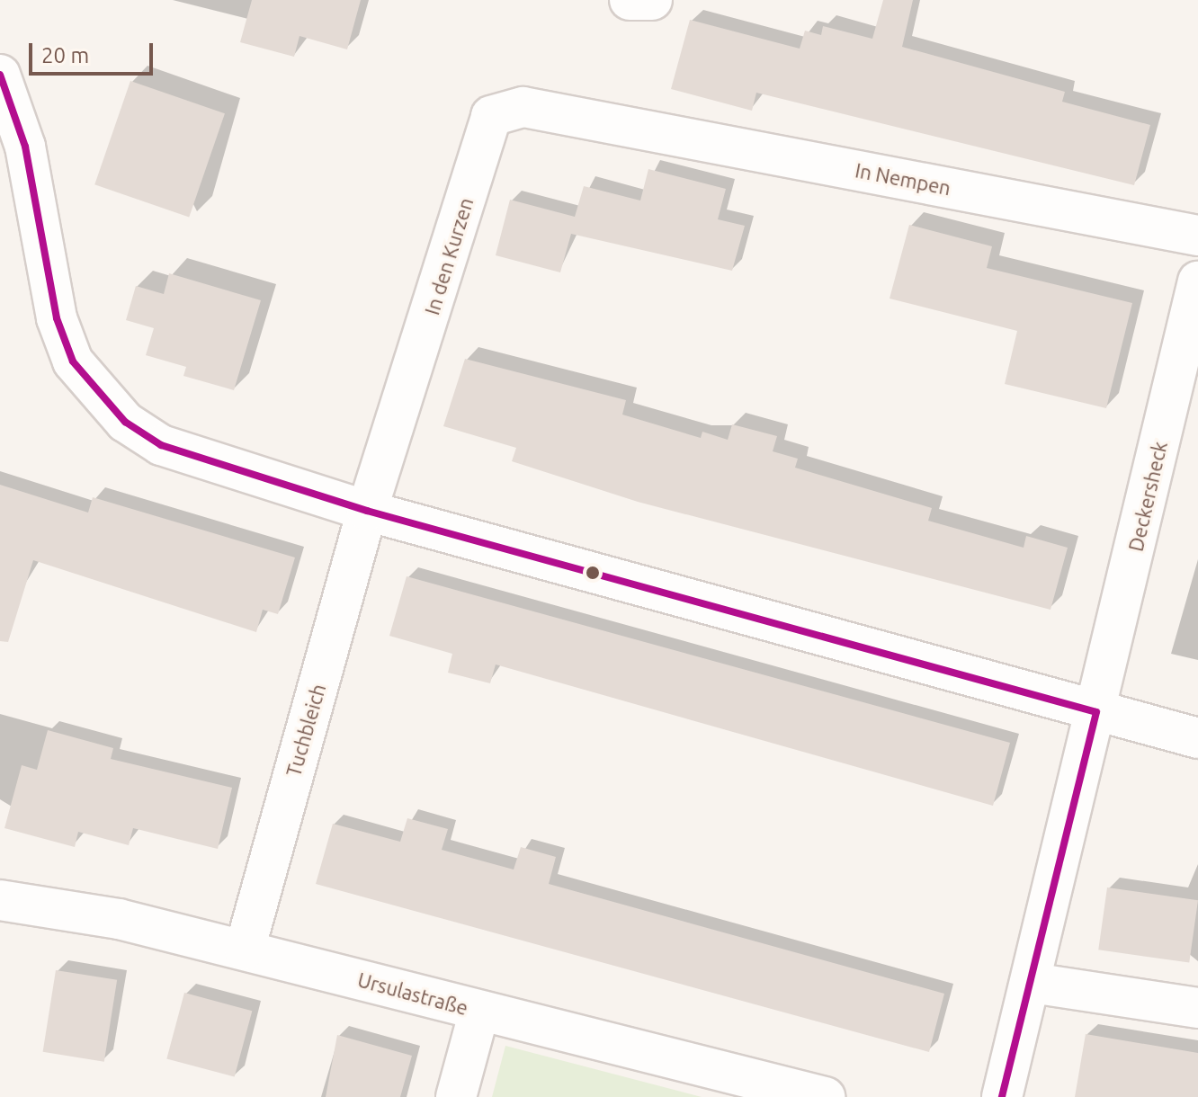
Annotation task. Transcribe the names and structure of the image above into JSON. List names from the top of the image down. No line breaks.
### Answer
{"streets":{"street":["In Nempen","In den Kurzen","Deckersheck","Tuchbleich","Ursulastraße"]},"crossings":[["In Nempen","In den Kurzen"],["In den Kurzen","Tuchbleich"],["Tuchbleich","Ursulastraße"]],"scale_bar":"20 m"}
